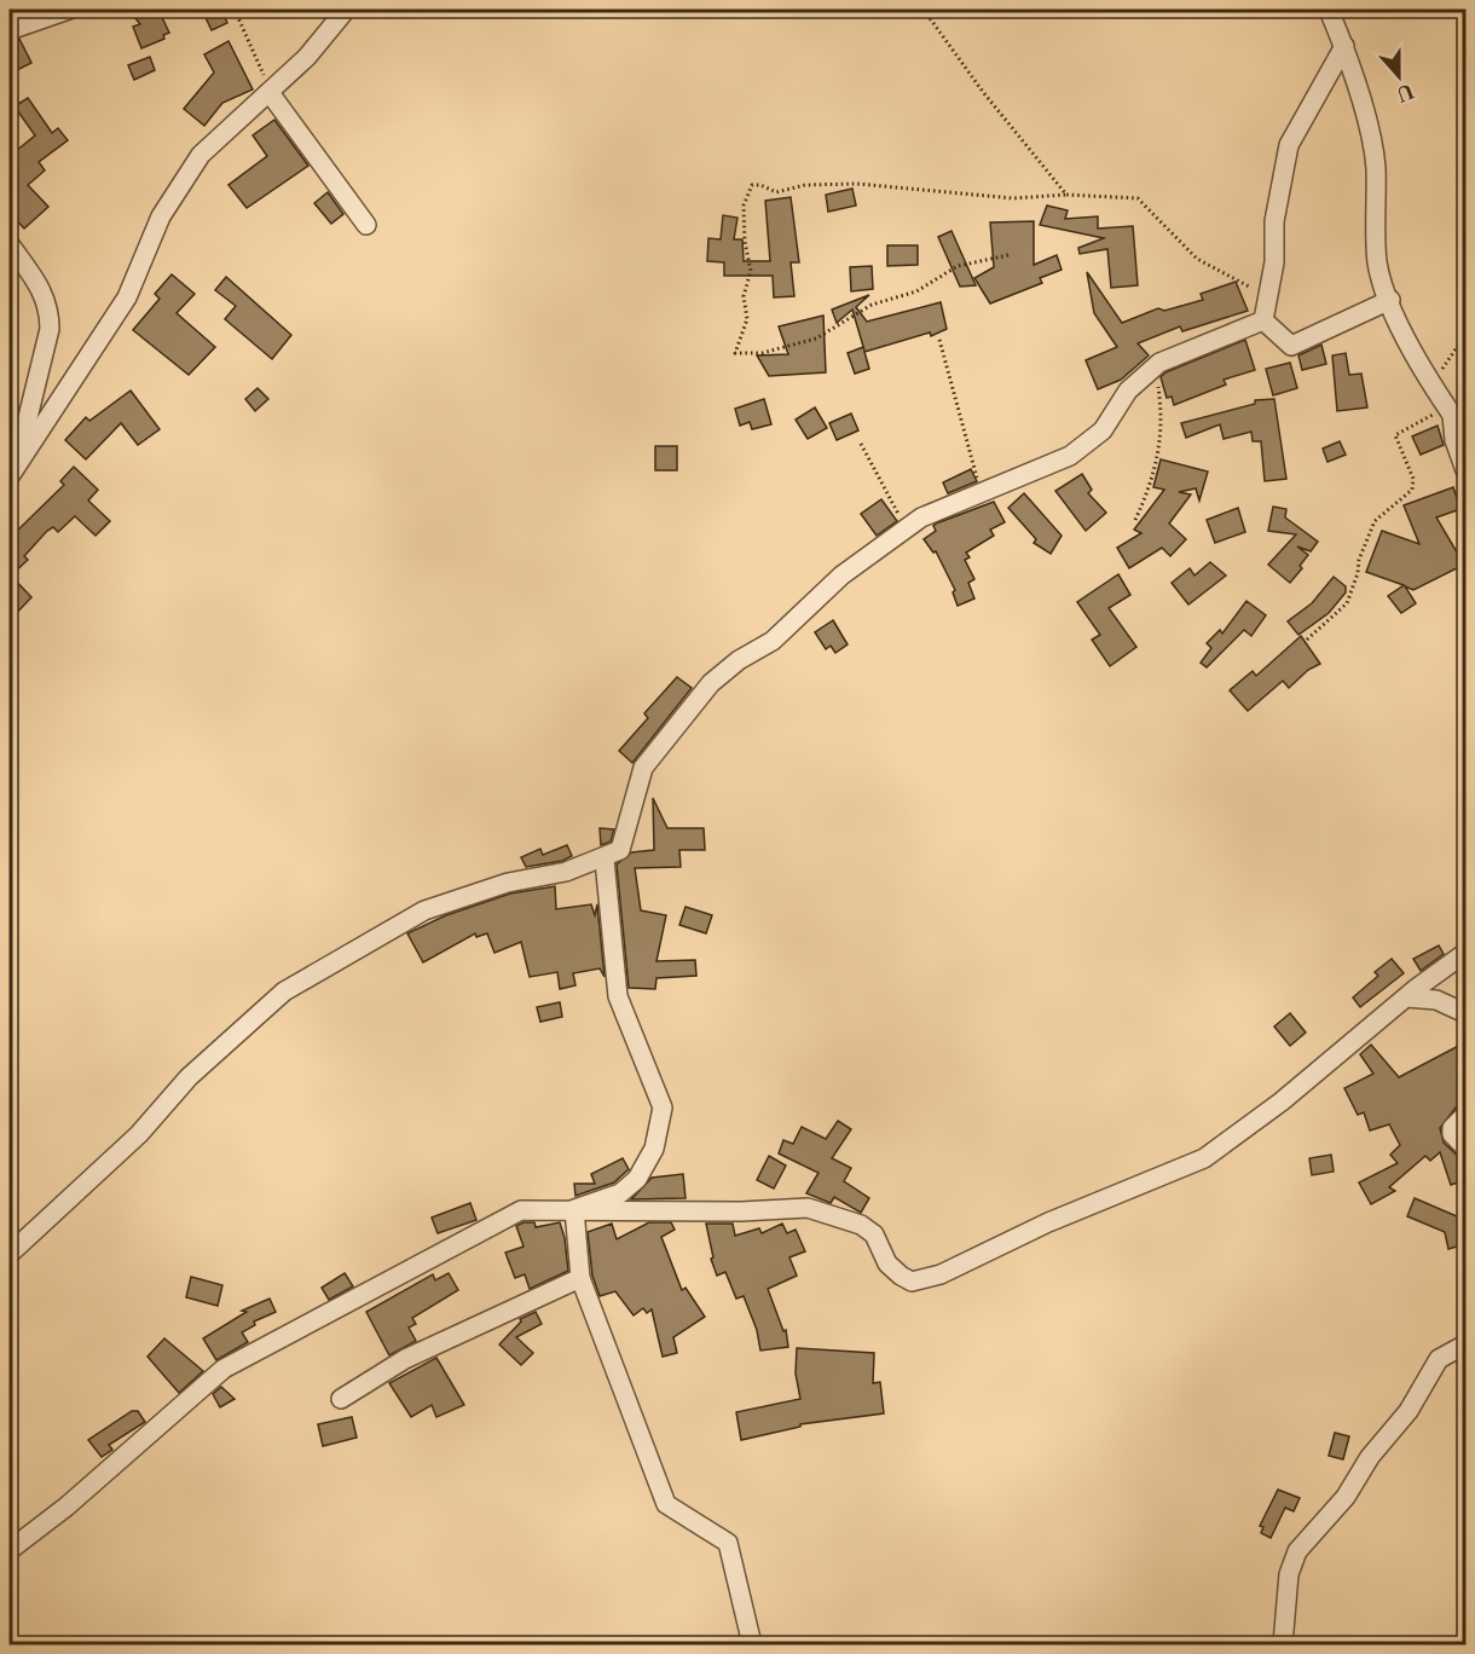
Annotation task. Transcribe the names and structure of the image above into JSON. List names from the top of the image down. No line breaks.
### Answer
{"north":"bottom"}
